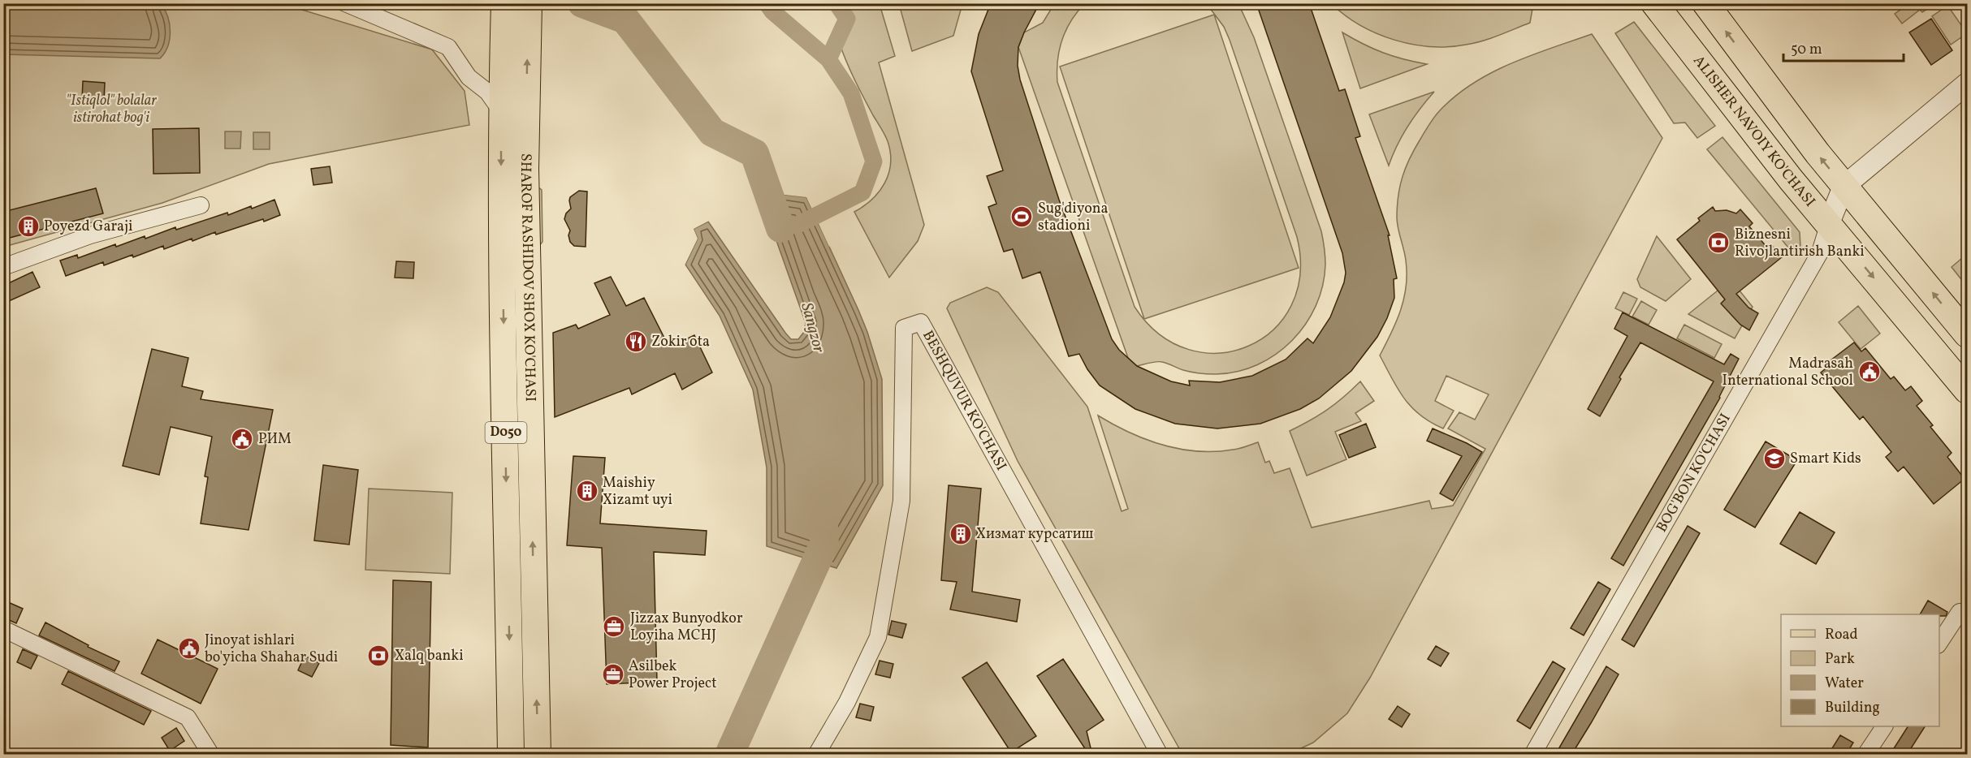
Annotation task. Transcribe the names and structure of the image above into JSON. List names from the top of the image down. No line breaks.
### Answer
{"streets":{"main road":["ALISHER NAVOIY KO'CHASI","SHAROF RASHIDOV SHOX KO'CHASI","D050"],"street":["BESHQUVUR KO'CHASI","BOG'BON KO'CHASI"]},"crossings":[["ALISHER NAVOIY KO'CHASI","BOG'BON KO'CHASI"]],"water":["Sangzor"],"parks":["\"Istiqlol\" bolalar istirohat bog'i"],"places":{"sports":["Sug'diyona stadioni"],"building":["Poyezd Garaji","Maishiy Xizamt uyi","Хизмат курсатиш"],"bank":["Biznesni Rivojlantirish Banki","Xalq banki"],"restaurant":["Zokir ota"],"public building":["Madrasah International School","РИМ","Jinoyat ishlari bo'yicha Shahar Sudi"],"school or university":["Smart Kids"],"office":["Jizzax Bunyodkor Loyiha MCHJ","Asilbek Power Project"]},"legend":["Road","Park","Water","Building"],"scale_bar":"50 m"}
